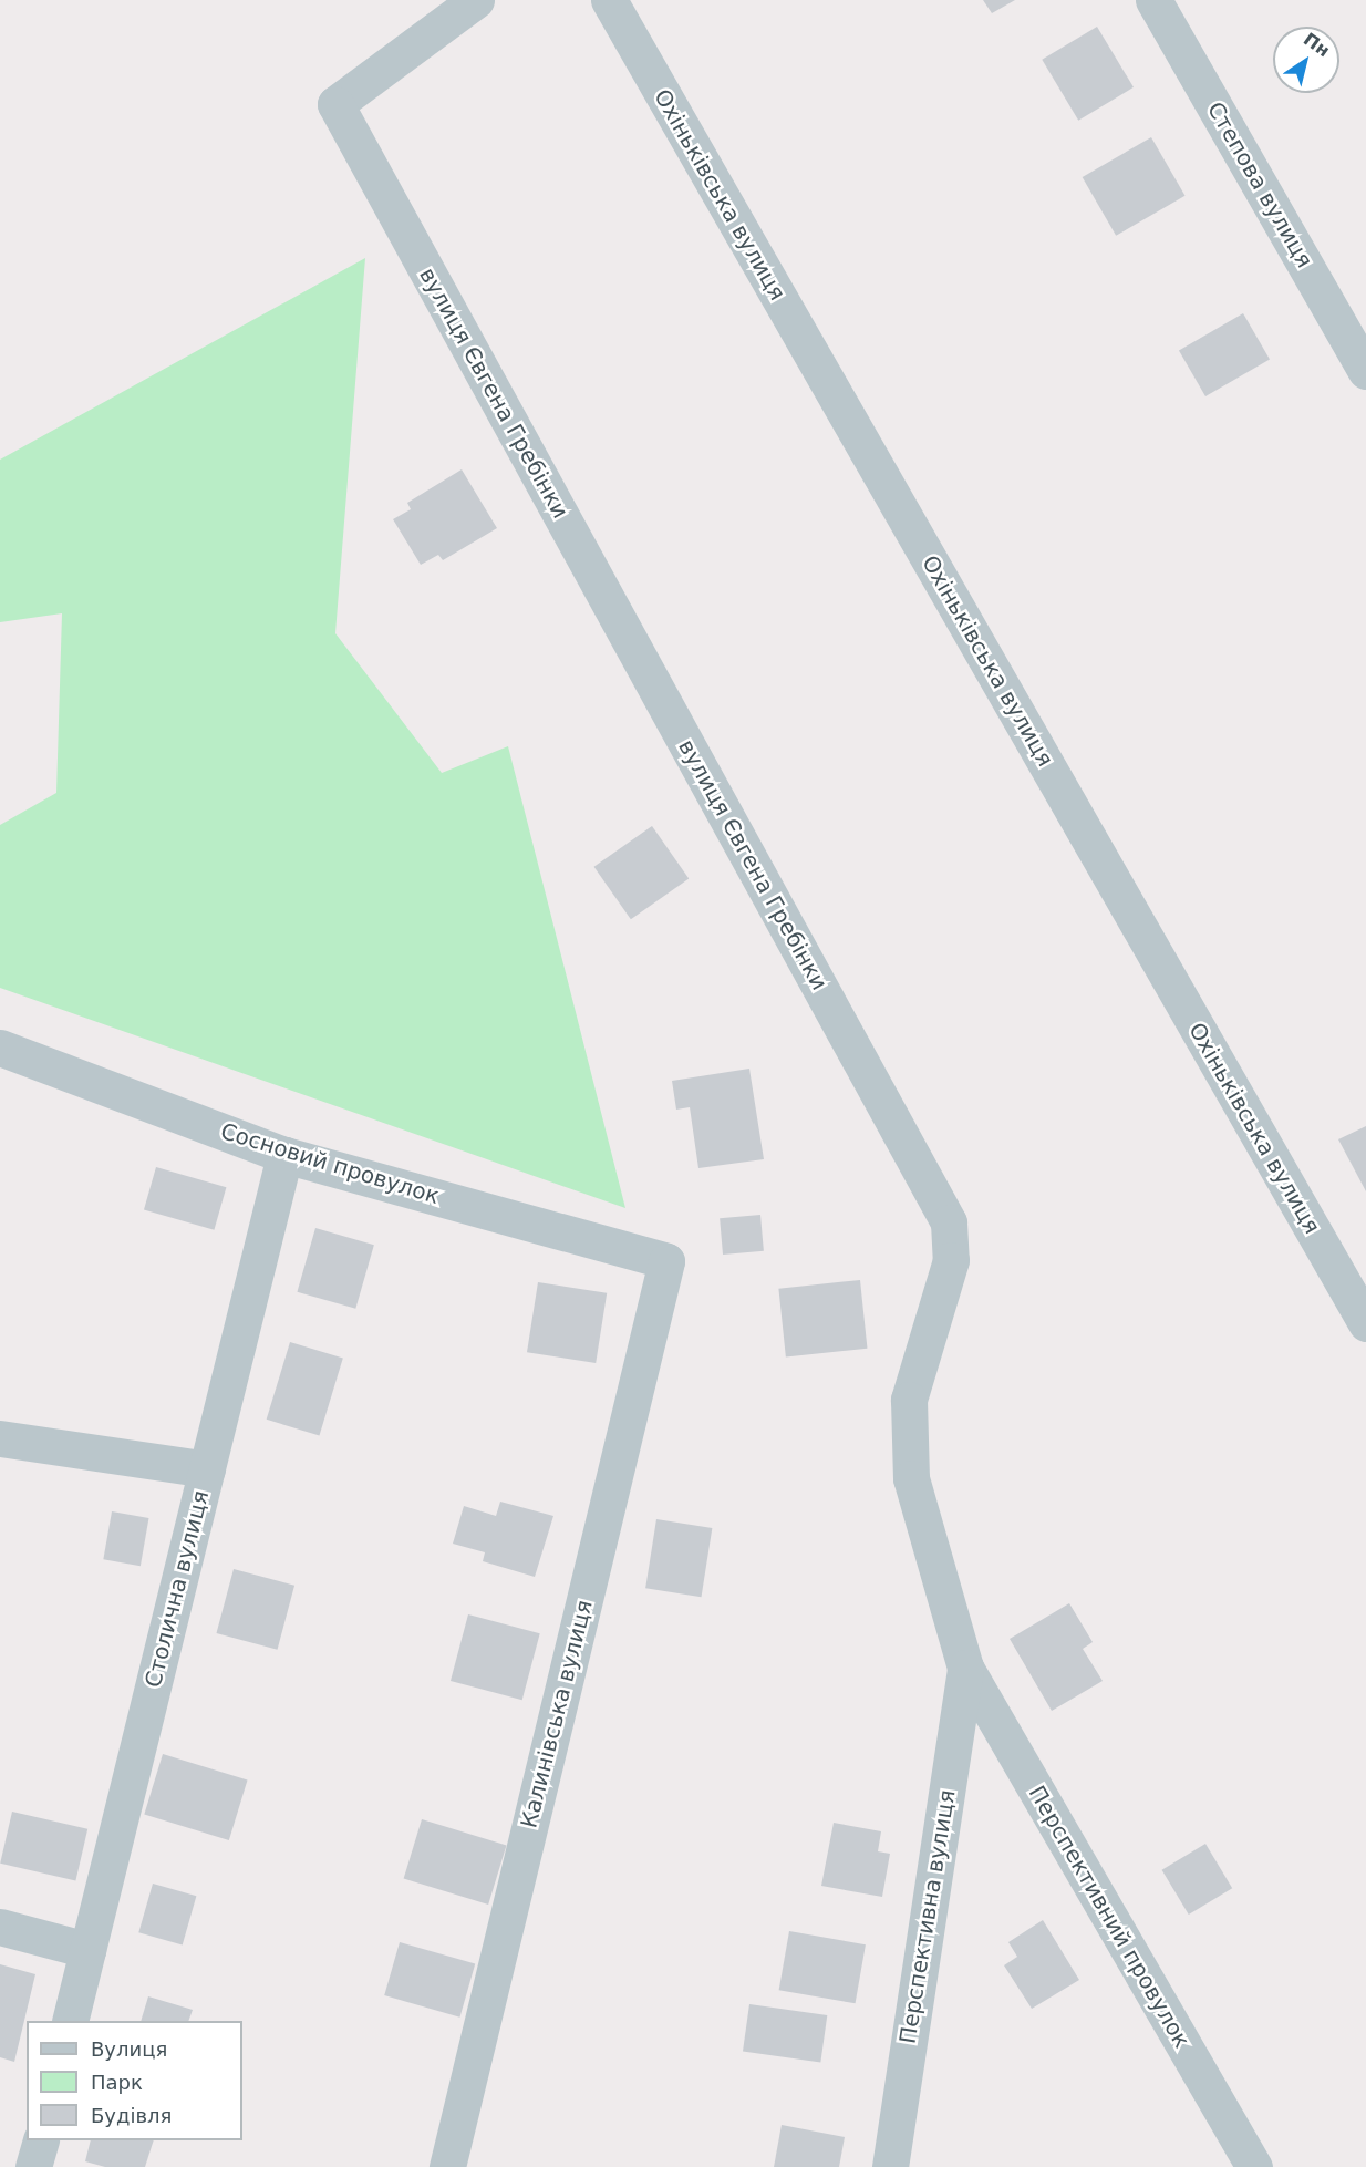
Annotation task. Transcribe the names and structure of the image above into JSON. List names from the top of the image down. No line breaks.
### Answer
{"streets":{"street":["Степова вулиця","Охіньківська вулиця","вулиця Євгена Гребінки","Сосновий провулок","Столична вулиця","Калинівська вулиця","Перспективна вулиця","Перспективний провулок"]},"crossings":[["вулиця Євгена Гребінки","Перспективна вулиця"],["вулиця Євгена Гребінки","Перспективний провулок"],["Сосновий провулок","Столична вулиця"],["Сосновий провулок","Калинівська вулиця"],["Перспективна вулиця","Перспективний провулок"]],"legend":["Вулиця","Парк","Будівля"],"north":"top right"}
